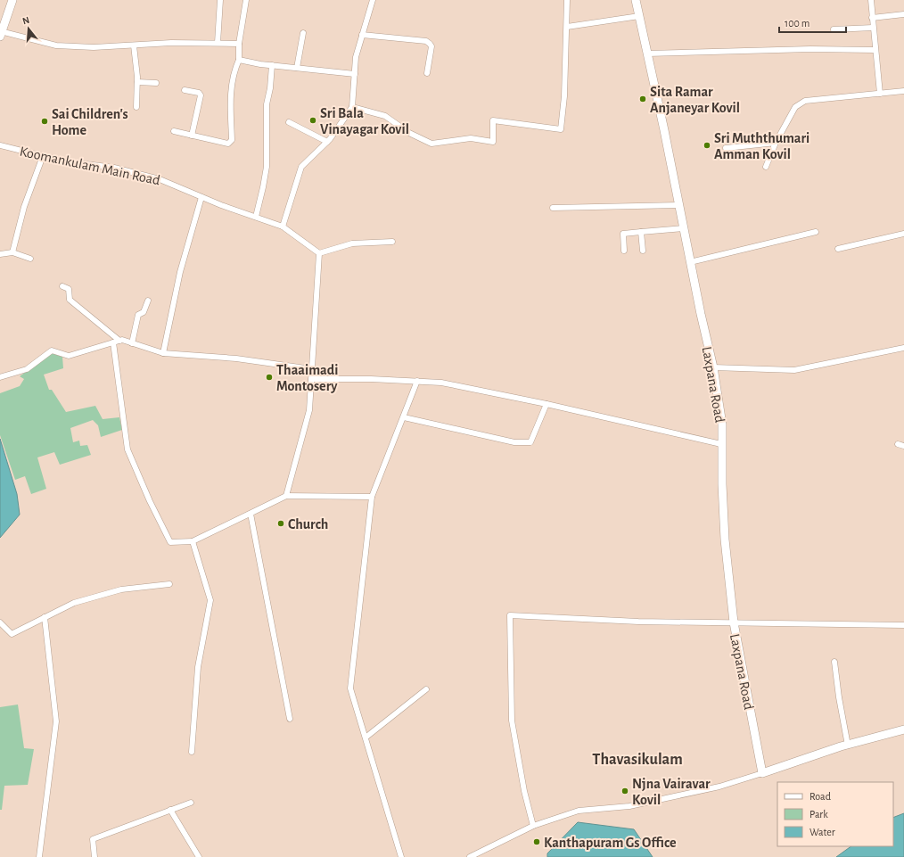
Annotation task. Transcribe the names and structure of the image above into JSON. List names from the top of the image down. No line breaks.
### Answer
{"streets":{"street":["Koomankulam Main Road","Laxpana Road"]},"districts":["Thavasikulam"],"places":["Sita Ramar Anjaneyar Kovil","Sri Bala Vinayagar Kovil","Sai Children's Home","Sri Muththumari Amman Kovil","Thaaimadi Montosery","Church","Njna Vairavar Kovil","Kanthapuram Gs Office"],"legend":["Road","Park","Water"],"scale_bar":"100 m","north":"top"}
